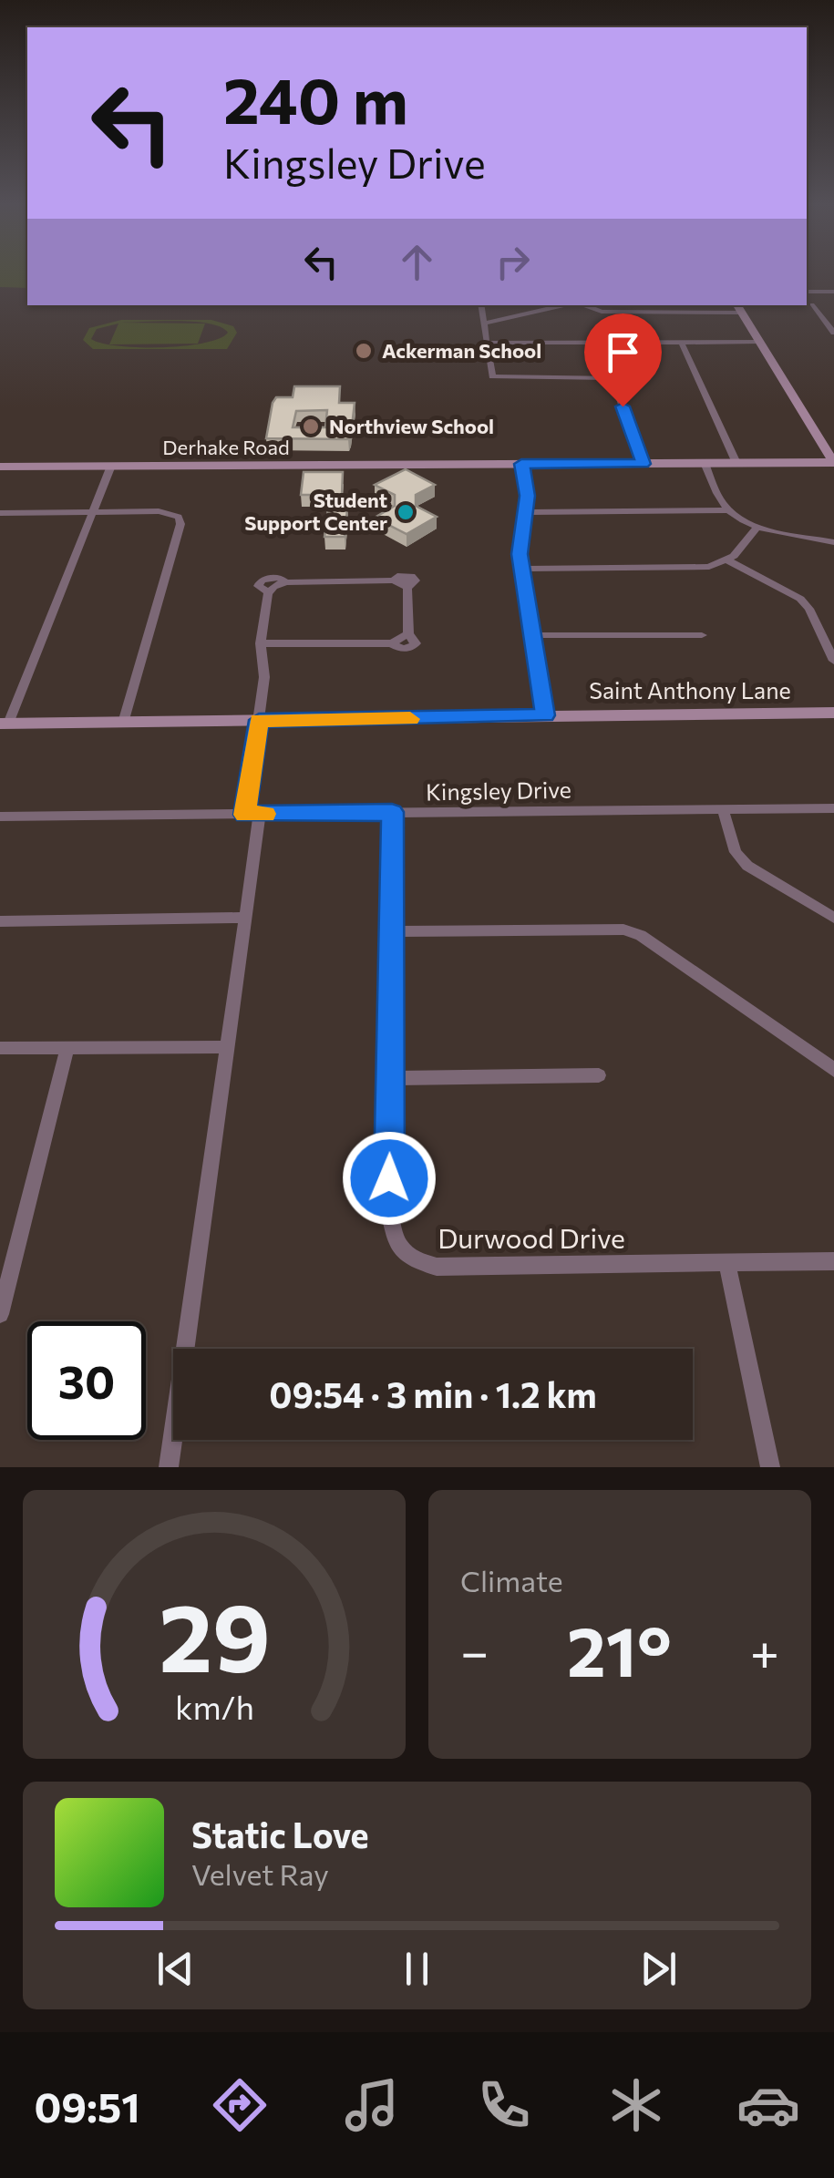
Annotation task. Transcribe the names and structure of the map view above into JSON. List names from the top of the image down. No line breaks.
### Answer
{"streets":{"street":["Derhake Road","Saint Anthony Lane","Kingsley Drive","Durwood Drive"]},"crossings":[["Kingsley Drive","Durwood Drive"]],"places":["Ackerman School","Northview School","Student Support Center"],"page":{"turn":["240 m","Kingsley Drive"],"limit":"30","trip":"09:54 · 3 min · 1.2 km","tile":"Climate","heat":["−","21°","+"],"song":["Static Love","Velvet Ray"],"tabs":"09:51","gauge":["29","km/h"]}}
